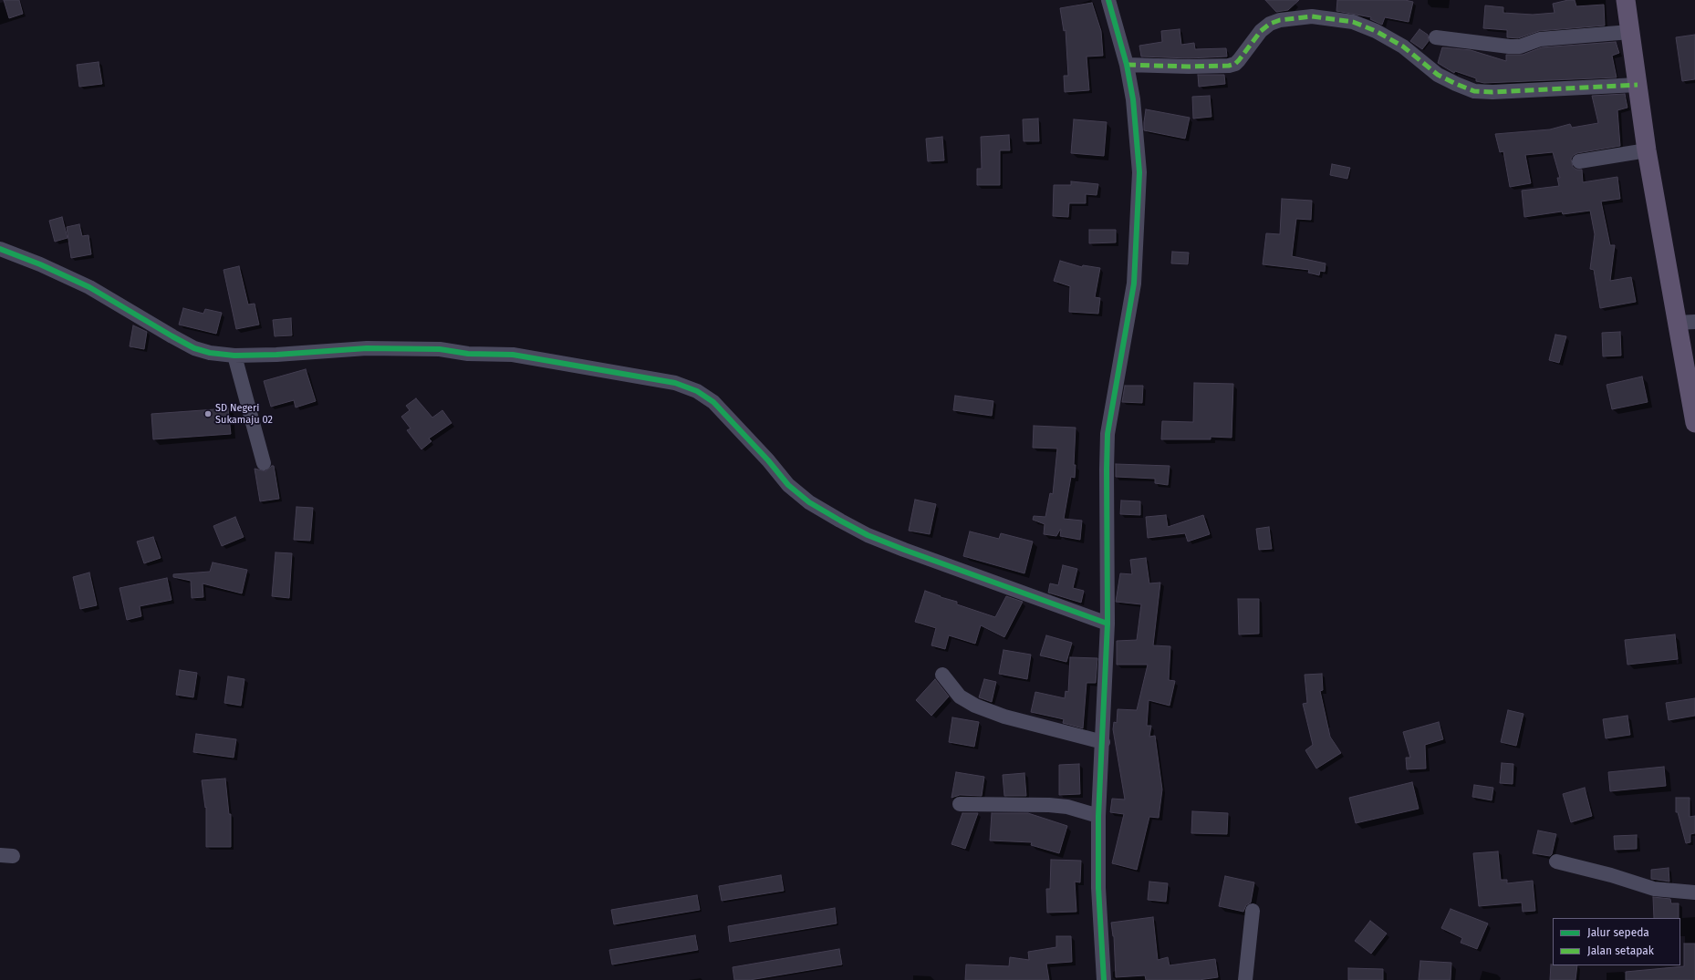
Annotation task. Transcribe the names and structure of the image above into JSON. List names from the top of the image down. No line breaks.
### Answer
{"places":["SD Negeri Sukamaju 02"],"legend":["Jalur sepeda","Jalan setapak"]}
